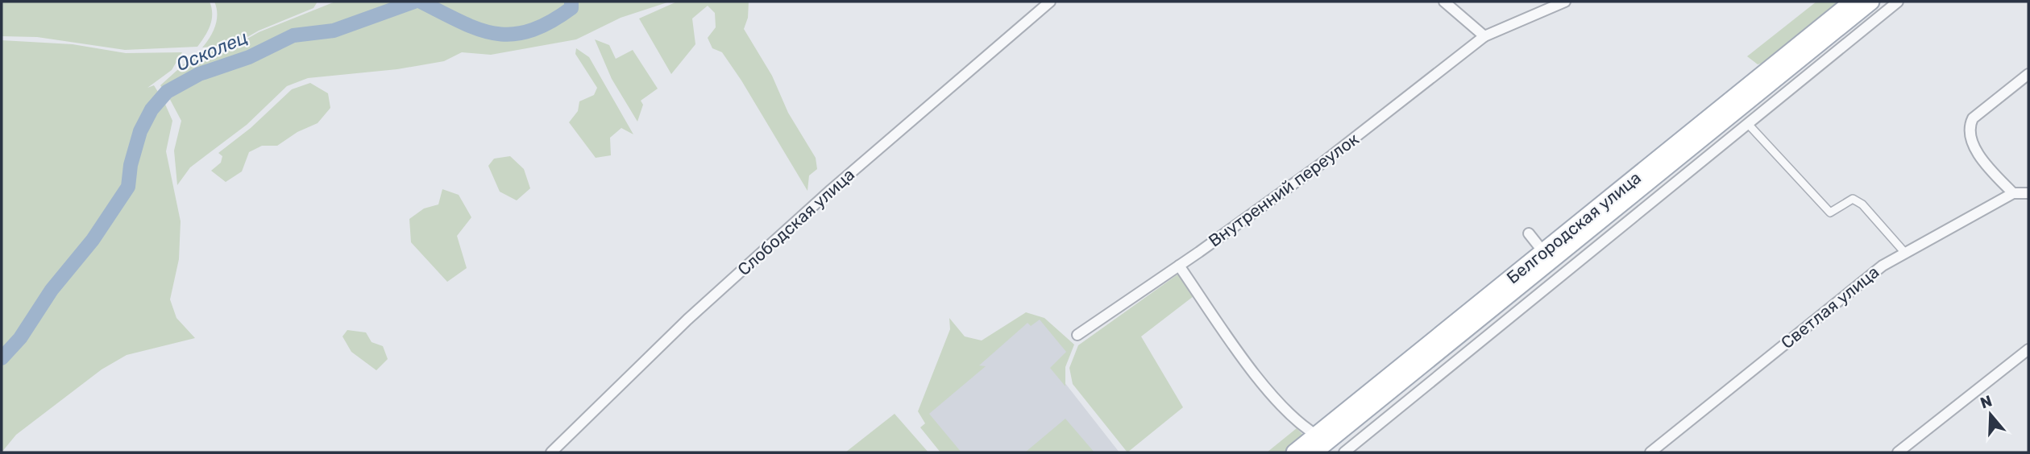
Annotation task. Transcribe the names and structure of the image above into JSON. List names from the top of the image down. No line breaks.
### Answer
{"streets":{"main road":["Белгородская улица"],"street":["Внутренний переулок","Слободская улица","Светлая улица"]},"water":["Осколец"],"north":"top"}
